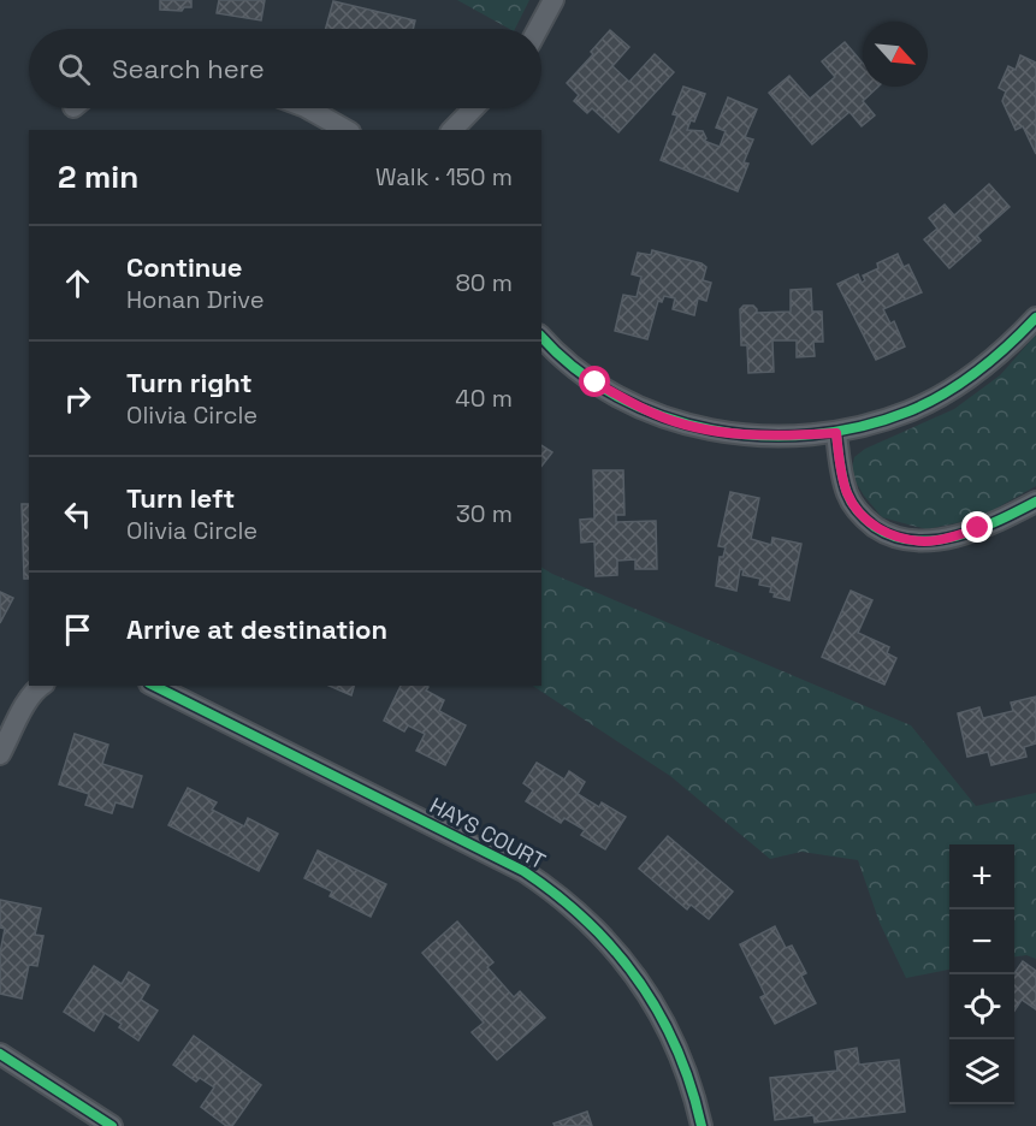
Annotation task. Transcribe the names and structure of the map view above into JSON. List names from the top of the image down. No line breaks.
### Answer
{"streets":{"street":["HAYS COURT"]},"north":"bottom right","page":{"search":"Search here","heading":["2 min","Walk · 150 m"],"list":[["Continue","Honan Drive","80 m"],["Turn right","Olivia Circle","40 m"],["Turn left","Olivia Circle","30 m"],"Arrive at destination"],"map_buttons":["+","−"]}}
